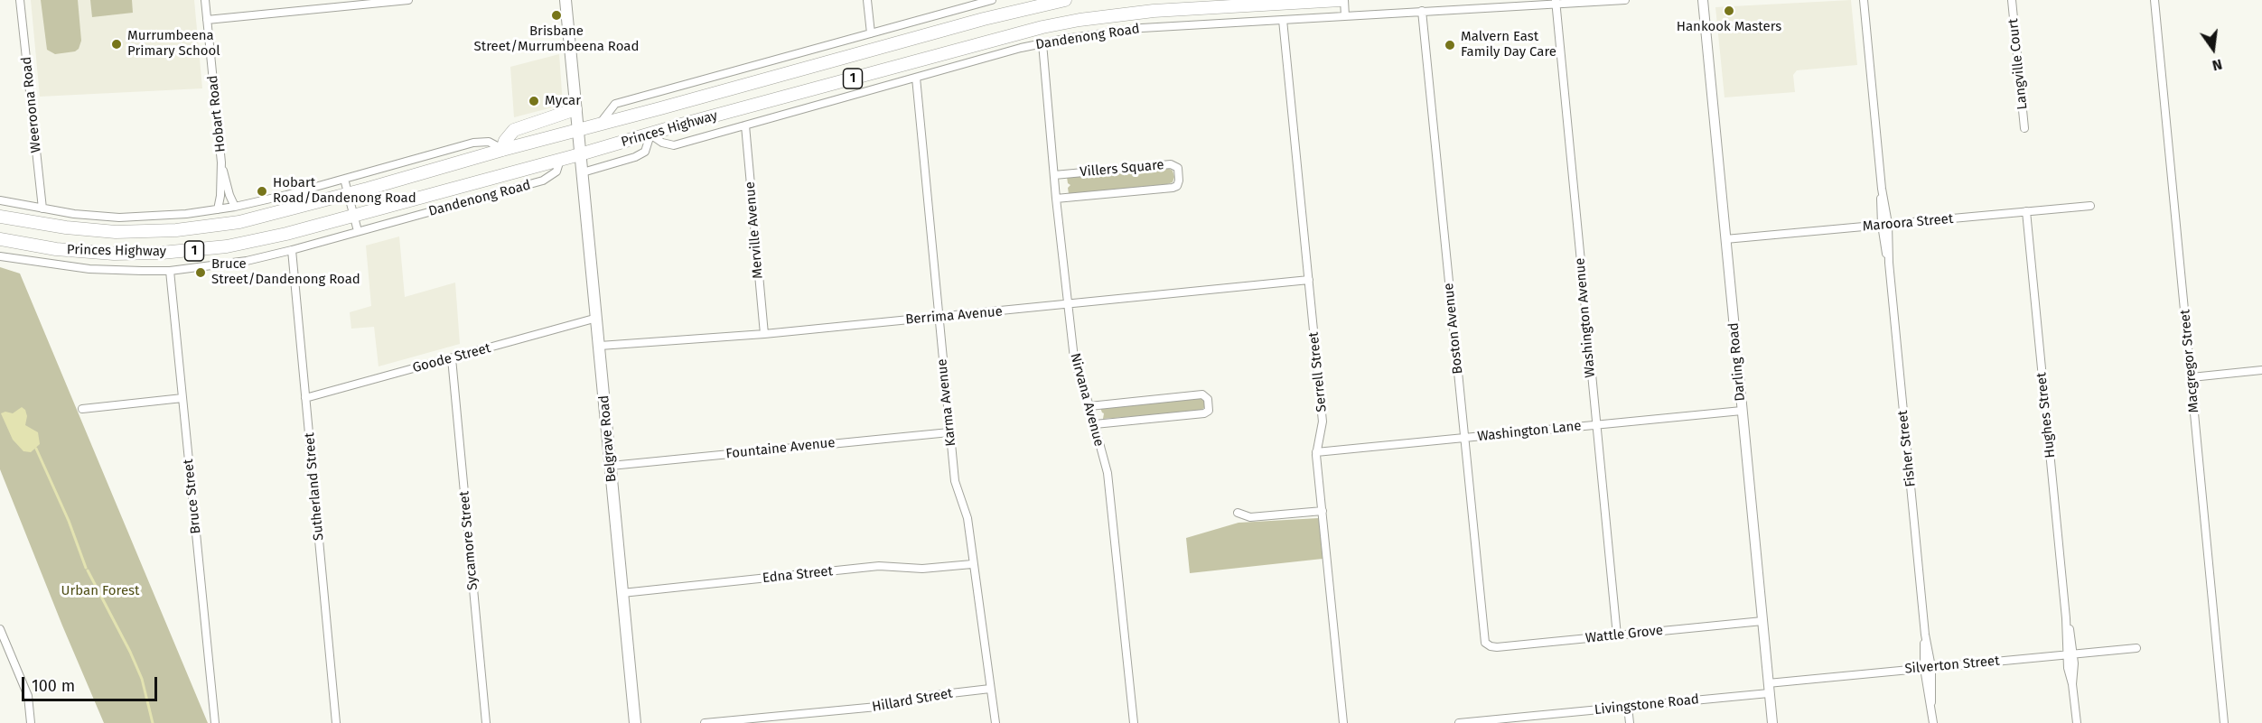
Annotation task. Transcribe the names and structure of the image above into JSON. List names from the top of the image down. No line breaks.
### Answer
{"streets":{"highway":["1","Princes Highway"],"main road":["Belgrave Road"],"street":["Dandenong Road","Langville Court","Weeroona Road","Hobart Road","Villers Square","Maroora Street","Merville Avenue","Berrima Avenue","Washington Avenue","Boston Avenue","Goode Street","Macgregor Street","Darling Road","Serrell Street","Nirvana Avenue","Karma Avenue","Hughes Street","Washington Lane","Fountaine Avenue","Fisher Street","Sutherland Street","Bruce Street","Sycamore Street","Edna Street","Wattle Grove","Silverton Street","Hillard Street","Livingstone Road"]},"crossings":[["Dandenong Road","Princes Highway"],["Dandenong Road","Merville Avenue"],["Dandenong Road","Washington Avenue"],["Dandenong Road","Boston Avenue"],["Dandenong Road","Serrell Street"],["Dandenong Road","Nirvana Avenue"],["Dandenong Road","Karma Avenue"],["Dandenong Road","Sutherland Street"],["Dandenong Road","Bruce Street"],["Princes Highway","Belgrave Road"],["Villers Square","Nirvana Avenue"],["Maroora Street","Darling Road"],["Maroora Street","Hughes Street"],["Maroora Street","Fisher Street"],["Merville Avenue","Berrima Avenue"],["Berrima Avenue","Serrell Street"],["Berrima Avenue","Nirvana Avenue"],["Berrima Avenue","Karma Avenue"],["Berrima Avenue","Belgrave Road"],["Washington Avenue","Washington Lane"],["Washington Avenue","Wattle Grove"],["Boston Avenue","Washington Lane"],["Boston Avenue","Wattle Grove"],["Goode Street","Belgrave Road"],["Goode Street","Sutherland Street"],["Goode Street","Sycamore Street"],["Darling Road","Washington Lane"],["Darling Road","Wattle Grove"],["Darling Road","Silverton Street"],["Darling Road","Livingstone Road"],["Serrell Street","Washington Lane"],["Karma Avenue","Fountaine Avenue"],["Karma Avenue","Edna Street"],["Karma Avenue","Hillard Street"],["Hughes Street","Silverton Street"],["Belgrave Road","Fountaine Avenue"],["Belgrave Road","Edna Street"],["Fisher Street","Silverton Street"],["Silverton Street","Livingstone Road"]],"parks":["Urban Forest"],"places":["Hankook Masters","Brisbane Street/Murrumbeena Road","Murrumbeena Primary School","Malvern East Family Day Care","Mycar","Hobart Road/Dandenong Road","Bruce Street/Dandenong Road"],"scale_bar":"100 m","north":"bottom"}
